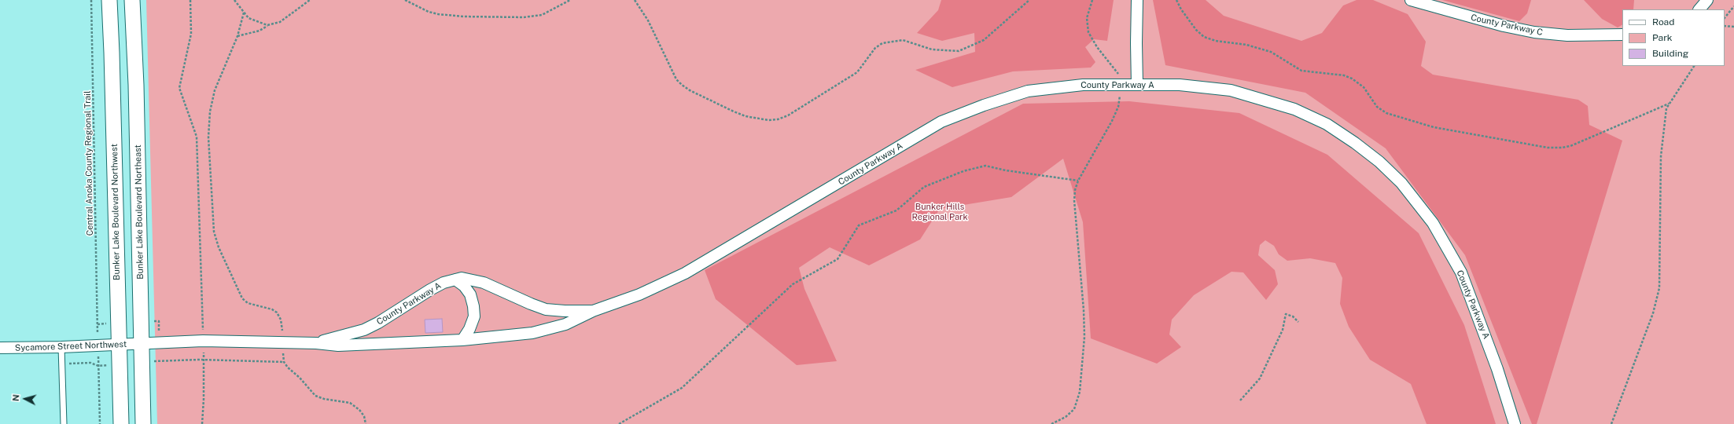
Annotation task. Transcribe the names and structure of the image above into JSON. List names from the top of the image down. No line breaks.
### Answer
{"streets":{"main road":["Bunker Lake Boulevard Northwest","Bunker Lake Boulevard Northeast"],"street":["County Parkway C","County Parkway A","Sycamore Street Northwest"],"path":["Central Anoka County Regional Trail"]},"crossings":[["County Parkway A","Bunker Lake Boulevard Northeast"],["County Parkway A","Sycamore Street Northwest"],["Bunker Lake Boulevard Northwest","Sycamore Street Northwest"],["Bunker Lake Boulevard Northeast","Sycamore Street Northwest"]],"parks":["Bunker Hills Regional Park"],"legend":["Road","Park","Building"],"north":"left"}
